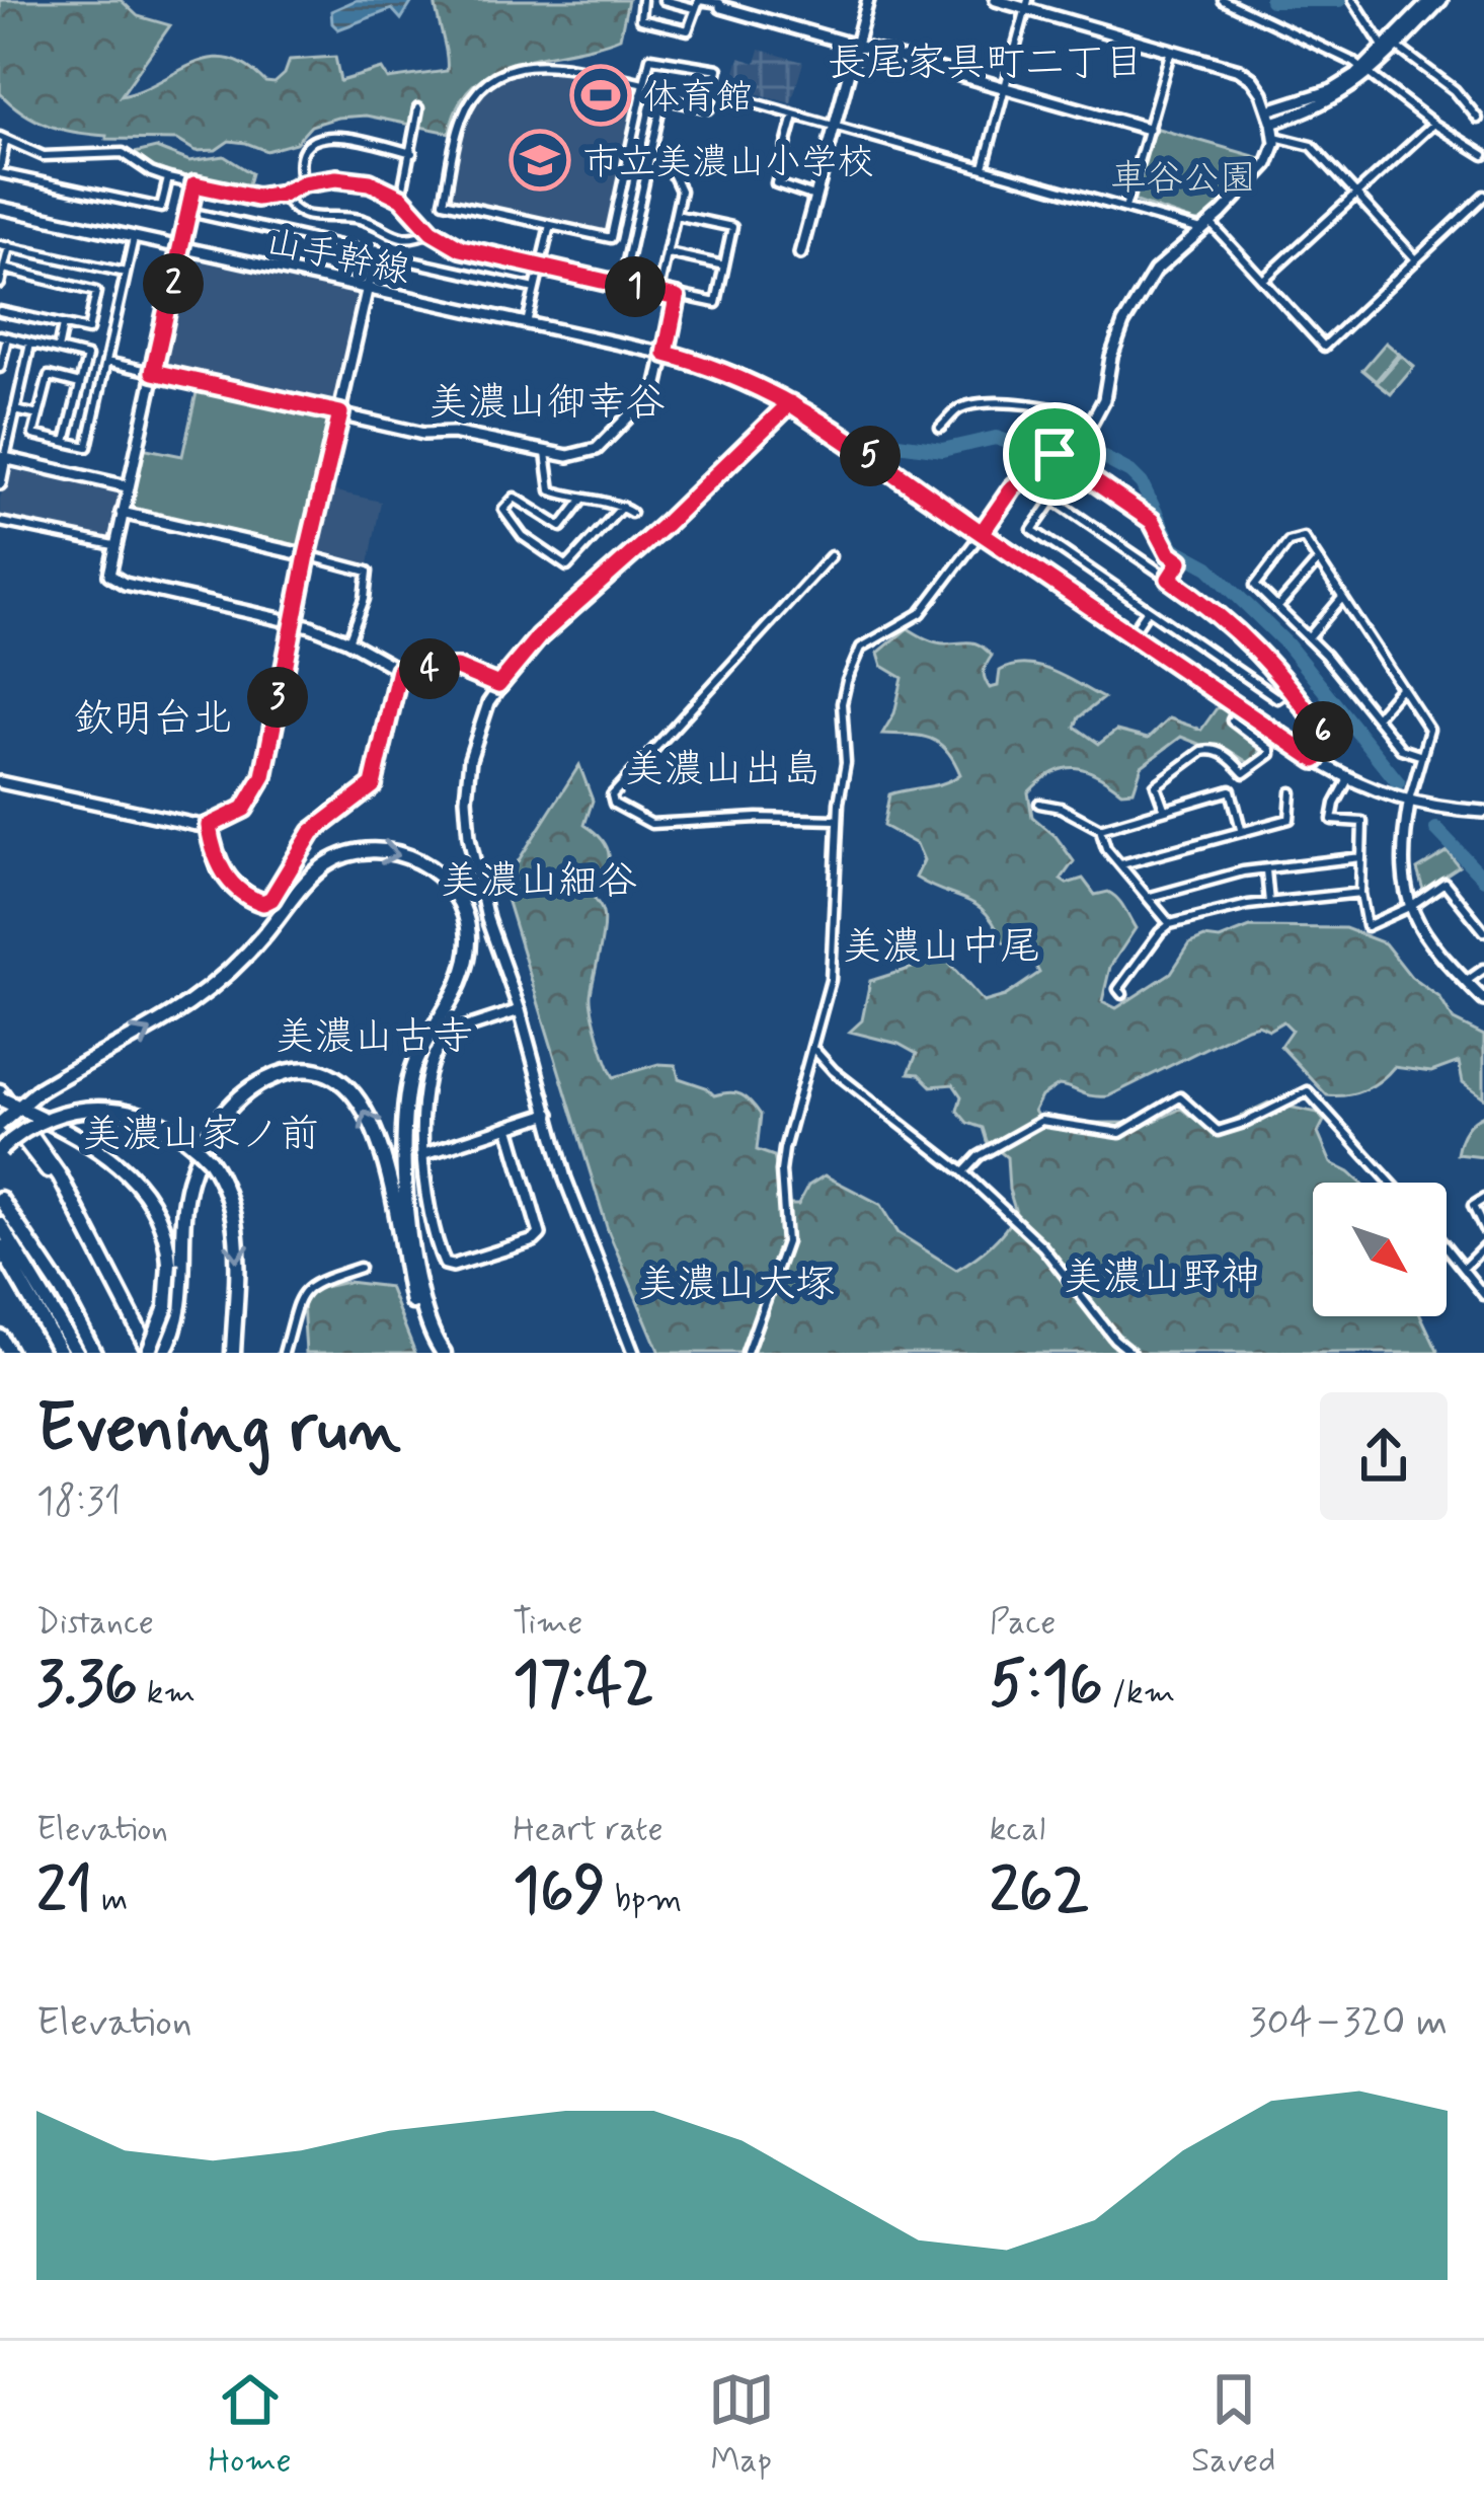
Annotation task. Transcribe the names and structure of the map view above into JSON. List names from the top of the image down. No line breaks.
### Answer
{"streets":{"street":["山手幹線"]},"districts":["長尾家具町二丁目","美濃山御幸谷","欽明台北","美濃山出島","美濃山細谷","美濃山中尾","美濃山古寺","美濃山家ノ前","美濃山野神","美濃山大塚"],"parks":["車谷公園"],"places":{"sports":["体育館"],"school or university":["市立美濃山小学校"]},"north":"bottom right","page":{"pins":["2","1","5","4","3","6"],"heading":["Evening run","18:31"],"stats":[["Distance","3.36 km"],["Time","17:42"],["Pace","5:16 /km"],["Elevation","21 m"],["Heart rate","169 bpm"],["kcal","262"]],"chart":["Elevation","304–320 m"],"tabs":["Home","Map","Saved"]}}
